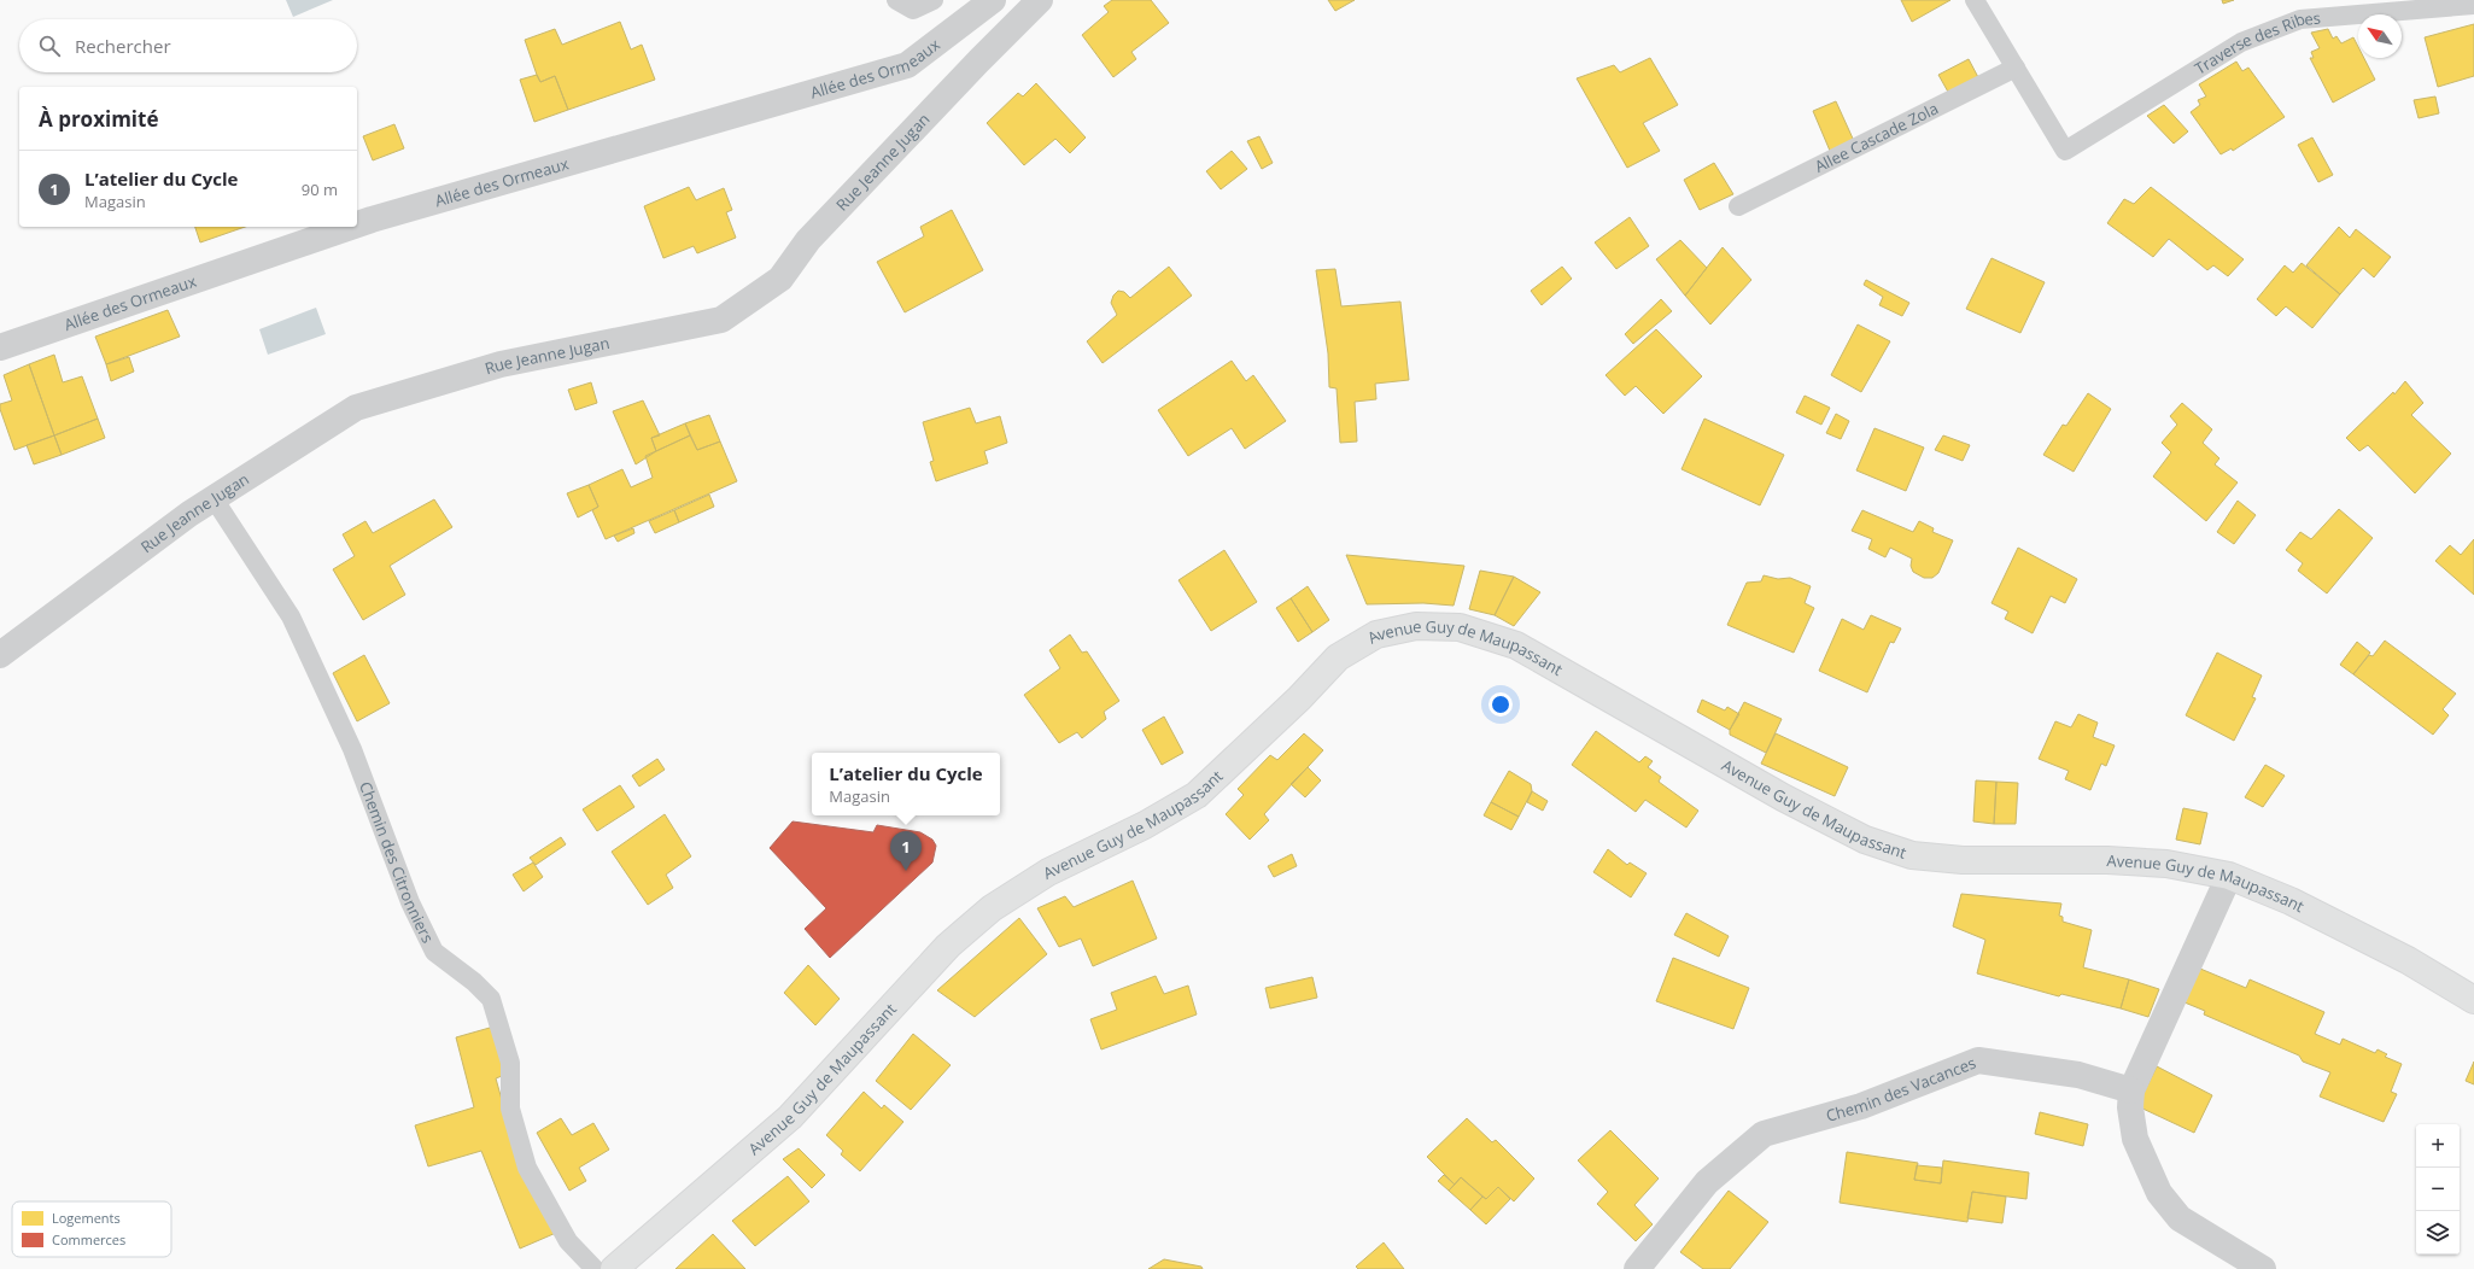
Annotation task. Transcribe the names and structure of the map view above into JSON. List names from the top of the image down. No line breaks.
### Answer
{"streets":{"main road":["Avenue Guy de Maupassant"],"street":["Allée des Ormeaux","Rue Jeanne Jugan","Chemin des Vacances"],"lane":["Traverse des Ribes","Allee Cascade Zola","Chemin des Citronniers"]},"crossings":[["Traverse des Ribes","Allee Cascade Zola"],["Rue Jeanne Jugan","Chemin des Citronniers"]],"legend":["Logements","Commerces"],"north":"top left","page":{"search":"Rechercher","heading":"À proximité","list":[{"mark":"1","name":"L’atelier du Cycle","note":"Magasin","value":"90 m"}],"popup":["L’atelier du Cycle","Magasin"],"pins":"1","map_buttons":["+","−"]}}
